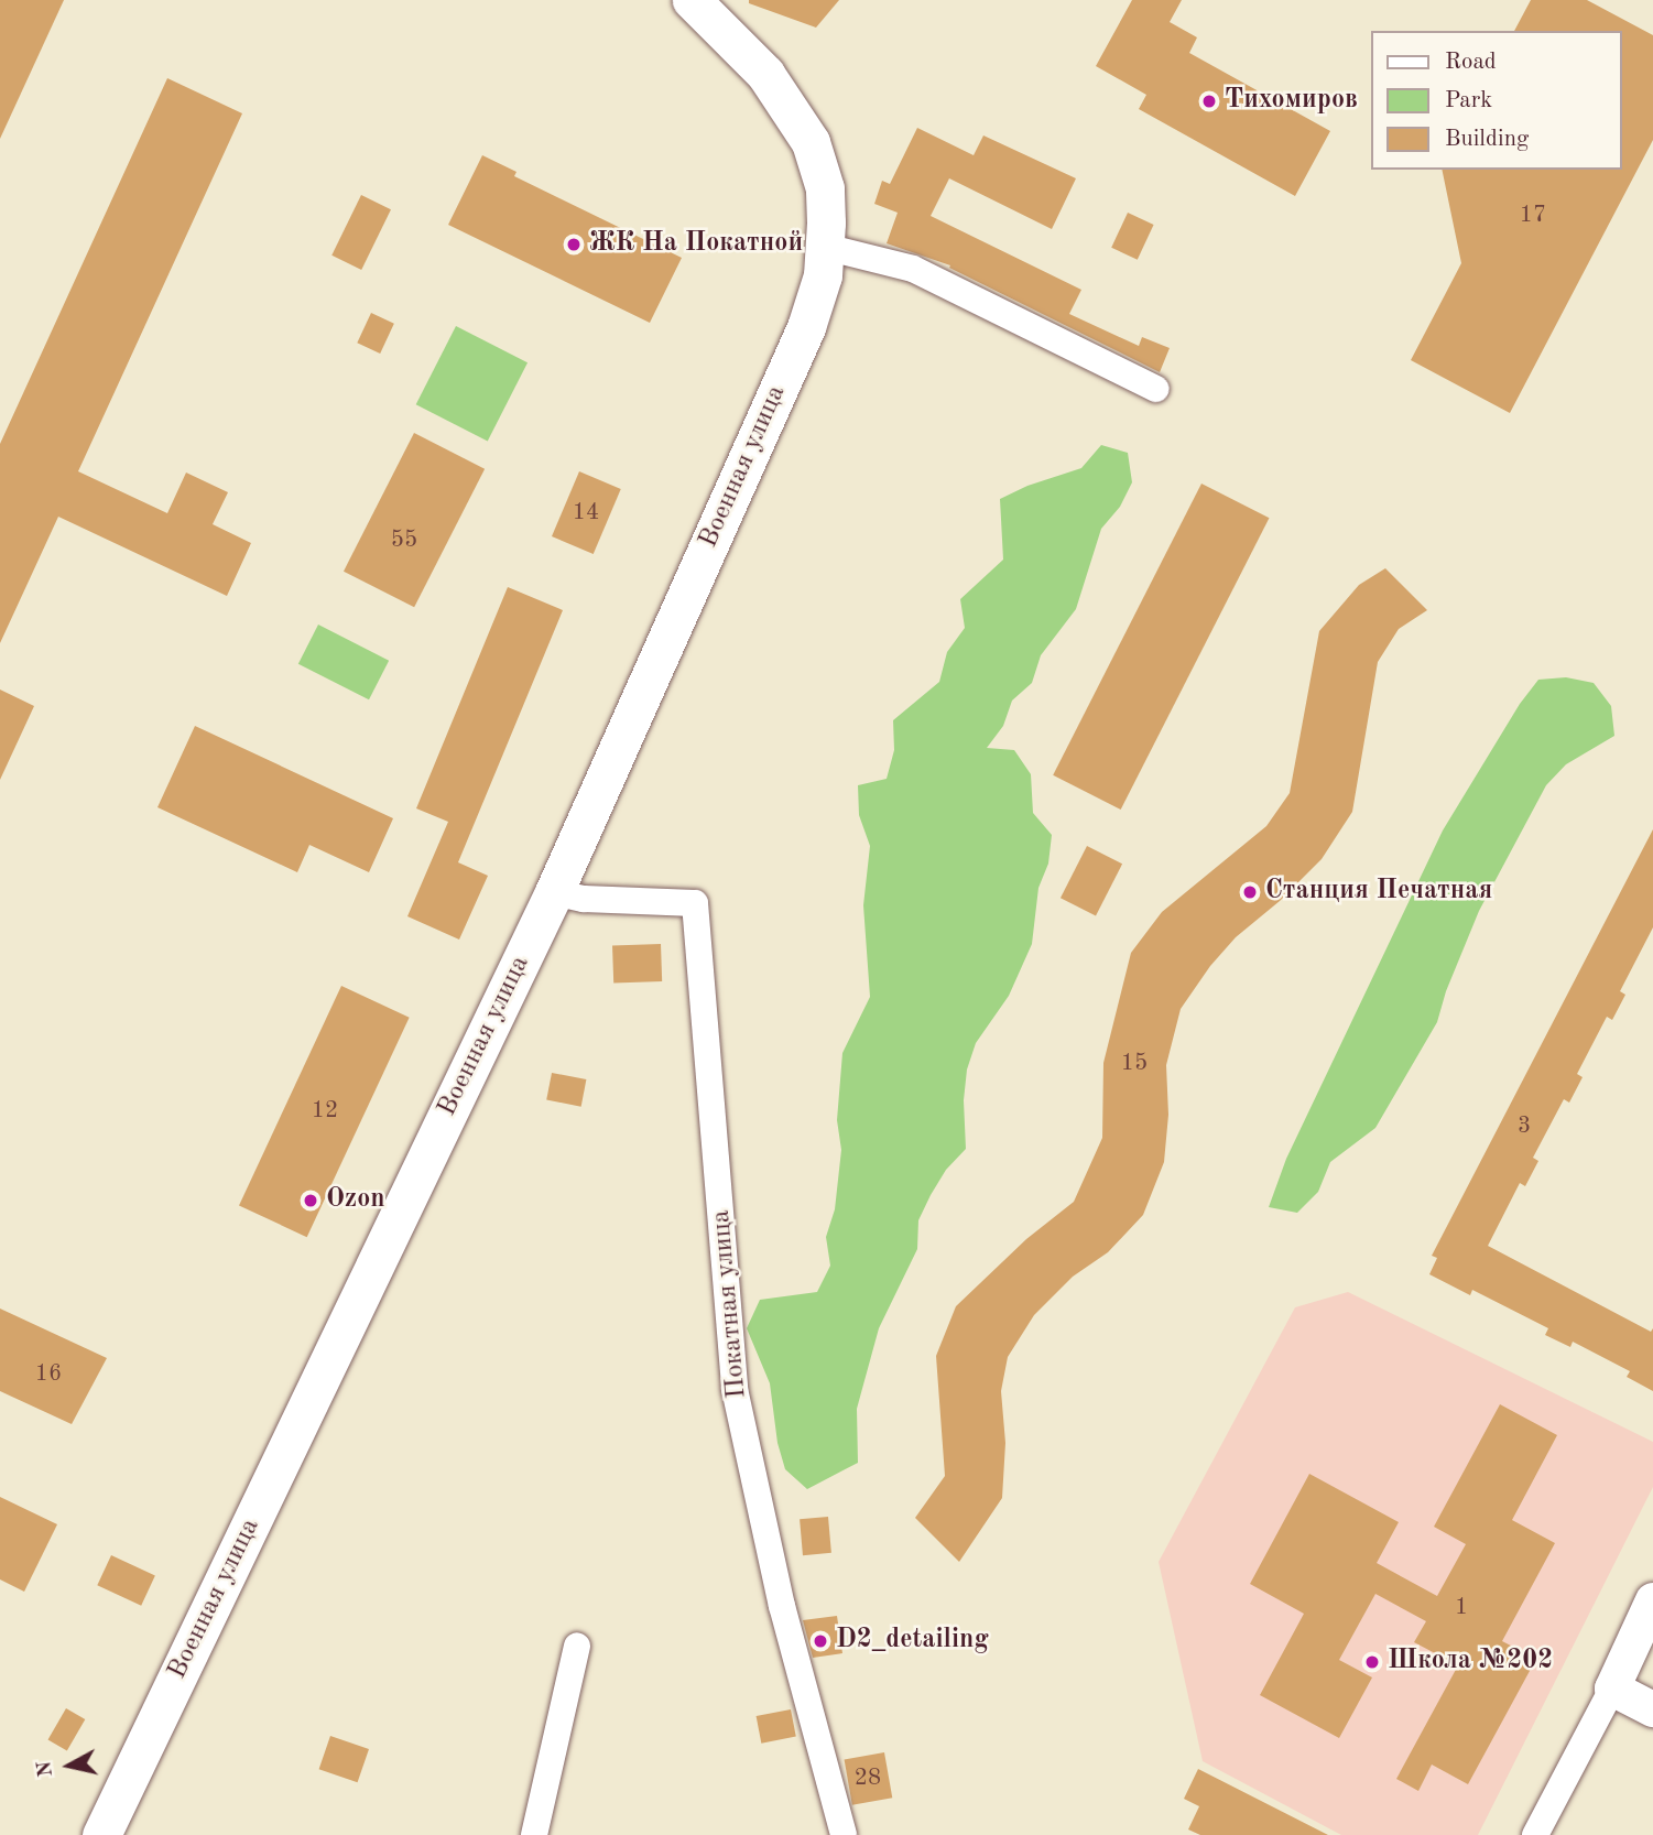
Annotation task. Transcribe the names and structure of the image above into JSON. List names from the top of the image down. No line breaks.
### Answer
{"streets":{"main road":["Военная улица"],"street":["Покатная улица"]},"crossings":[["Военная улица","Покатная улица"]],"places":["Тихомиров","ЖК На Покатной","Станция Печатная","Ozon","D2_detailing","Школа №202"],"house_numbers":["17","14","55","15","12","3","16","1","28"],"legend":["Road","Park","Building"],"north":"left"}
